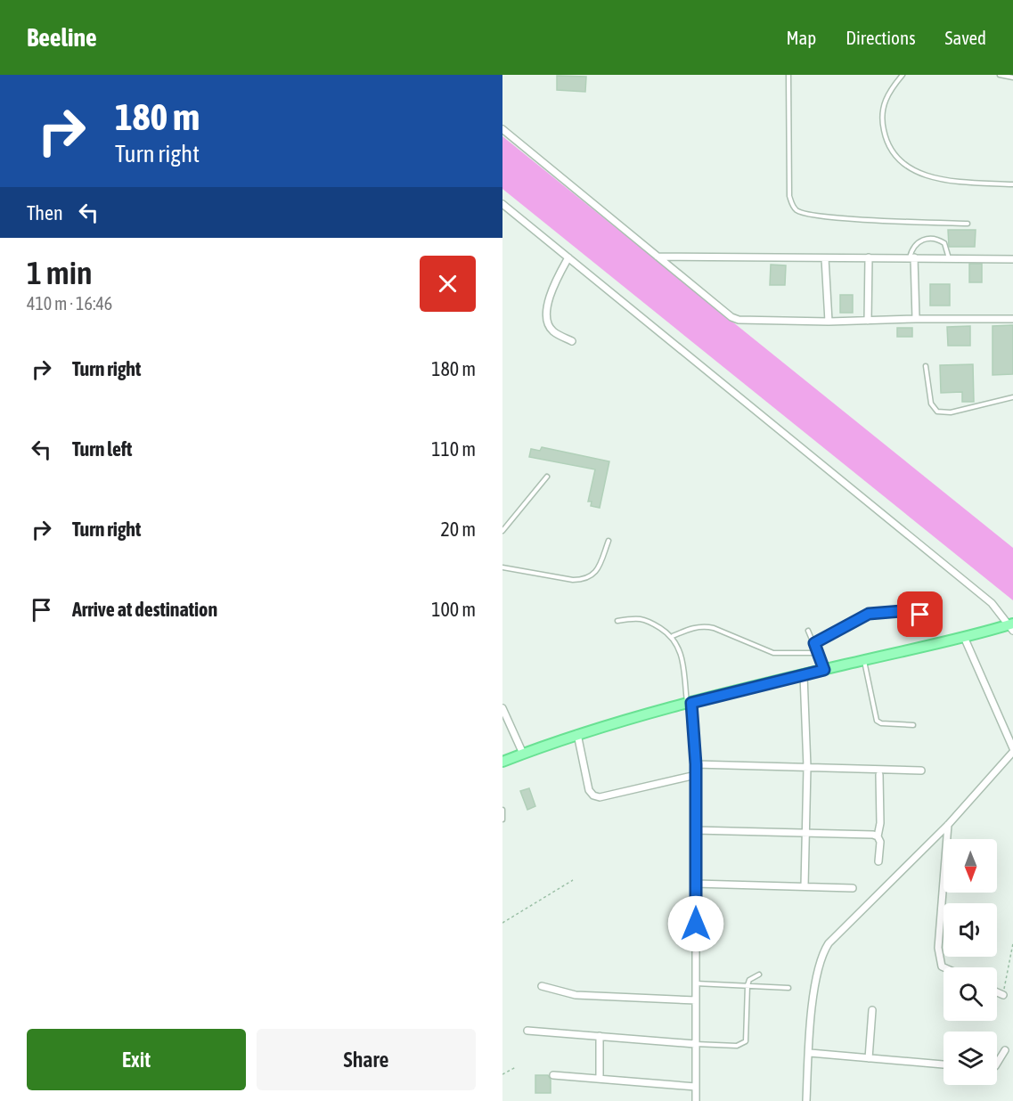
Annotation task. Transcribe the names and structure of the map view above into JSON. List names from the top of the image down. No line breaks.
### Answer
{"north":"bottom","page":{"header":"Beeline","nav":["Map","Directions","Saved"],"turn":["180 m","Turn right"],"then":"Then","heading":["1 min","410 m · 16:46"],"list":[{"name":"Turn right","value":"180 m"},{"name":"Turn left","value":"110 m"},{"name":"Turn right","value":"20 m"},{"name":"Arrive at destination","value":"100 m"}],"buttons":["Exit","Share"]}}
